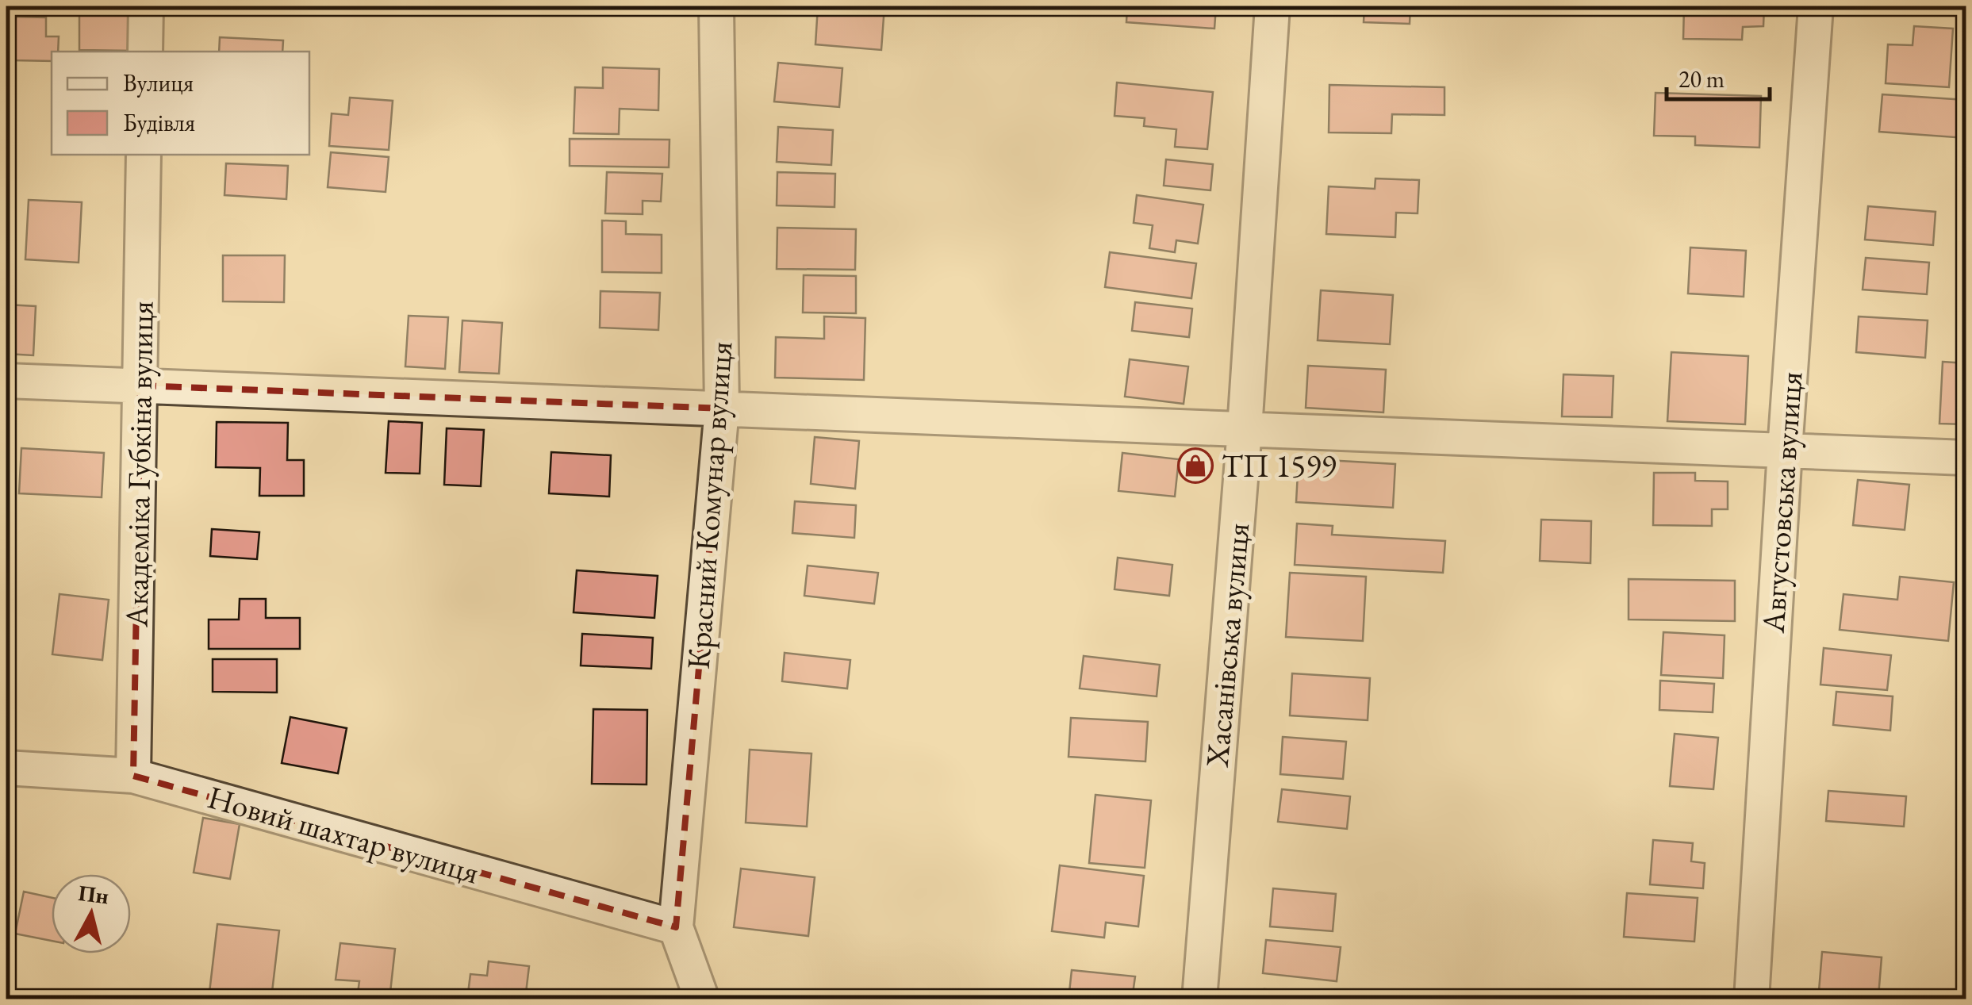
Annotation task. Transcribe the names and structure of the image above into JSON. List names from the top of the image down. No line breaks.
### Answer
{"streets":{"street":["Академіка Губкіна вулиця","Августовська вулиця","Красний Комунар вулиця","Хасанівська вулиця","Новий шахтар вулиця"]},"crossings":[["Академіка Губкіна вулиця","Новий шахтар вулиця"],["Красний Комунар вулиця","Новий шахтар вулиця"]],"places":{"shop":["ТП 1599"]},"legend":["Вулиця","Будівля"],"scale_bar":"20 m","north":"top"}
